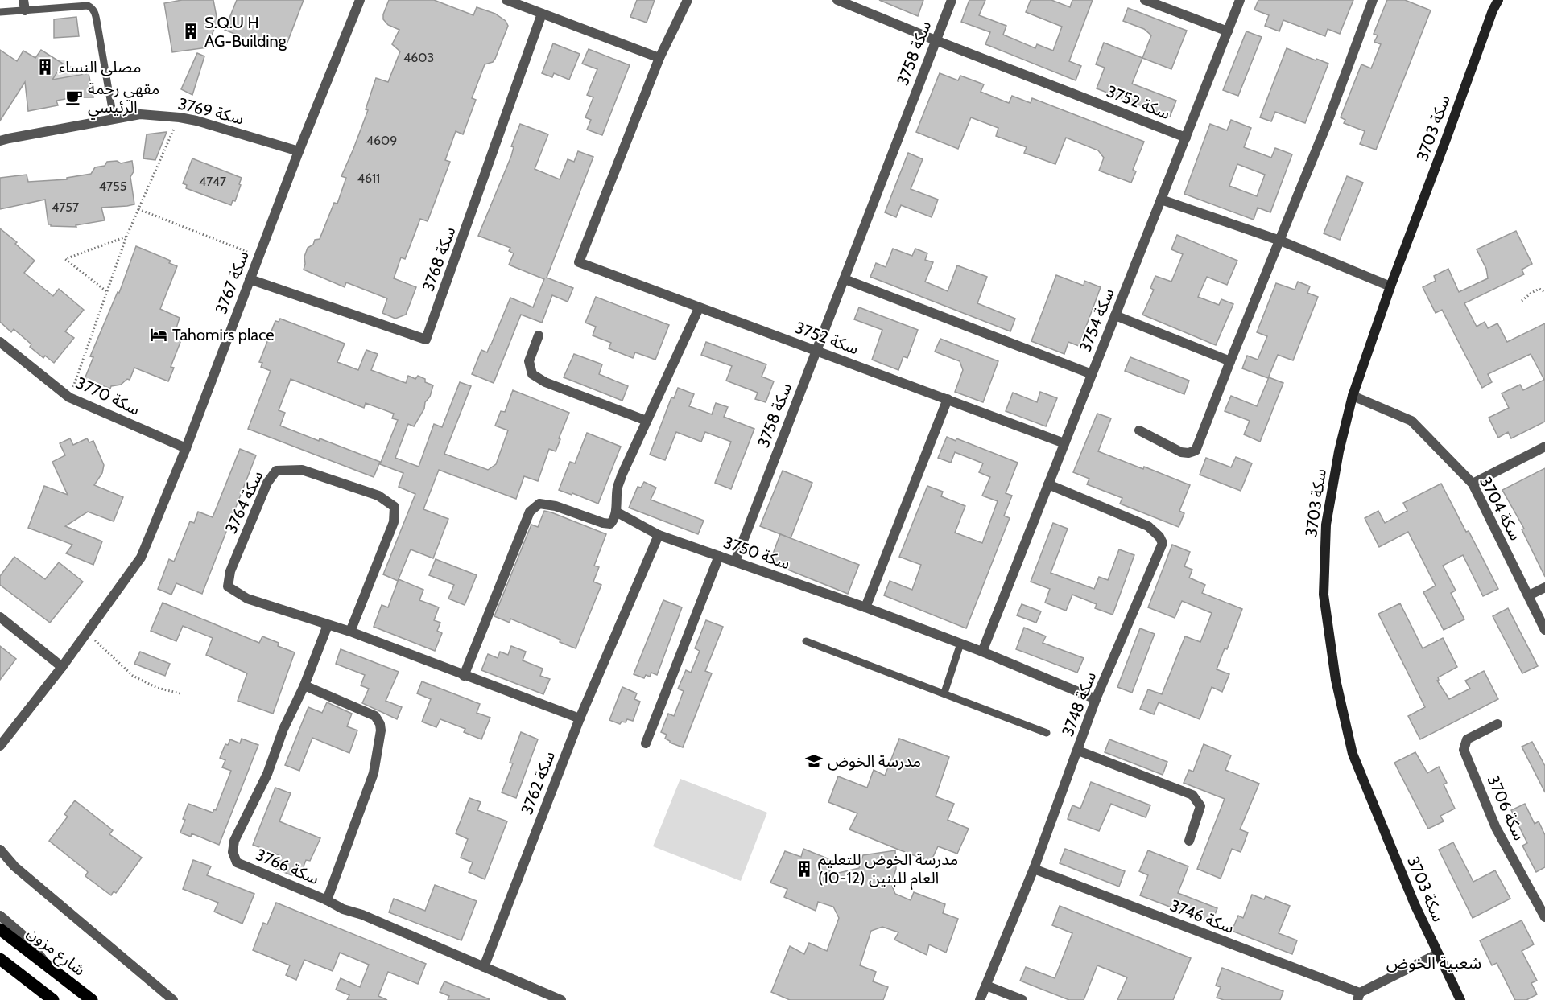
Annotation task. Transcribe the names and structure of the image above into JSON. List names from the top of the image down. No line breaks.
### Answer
{"streets":{"main road":["شارع مزون"],"street":["سكة 3758","سكة 3752","سكة 3769","سكة 3703","سكة 3768","سكة 3767","سكة 3754","سكة 3770","سكة 3764","سكة 3704","سكة 3750","سكة 3748","سكة 3762","سكة 3706","سكة 3766","سكة 3746"]},"crossings":[["سكة 3758","سكة 3752"],["سكة 3758","سكة 3750"],["سكة 3752","سكة 3754"],["سكة 3769","سكة 3767"],["سكة 3703","سكة 3704"],["سكة 3768","سكة 3767"],["سكة 3767","سكة 3770"],["سكة 3754","سكة 3750"],["سكة 3754","سكة 3748"],["سكة 3764","سكة 3762"],["سكة 3764","سكة 3766"],["سكة 3750","سكة 3748"],["سكة 3750","سكة 3762"],["سكة 3748","سكة 3746"],["سكة 3762","سكة 3766"]],"districts":["شعبية الخوض"],"places":{"building":["S.Q.U H AG-Building","مصلى النساء","مدرسة الخوض للتعليم العام للبنين (12-10)"],"cafe":["مقهي رحمة الرئيسي"],"hotel":["Tahomirs place"],"school or university":["مدرسة الخوض"]},"house_numbers":["4603","4609","4611","4747","4755","4757"]}
